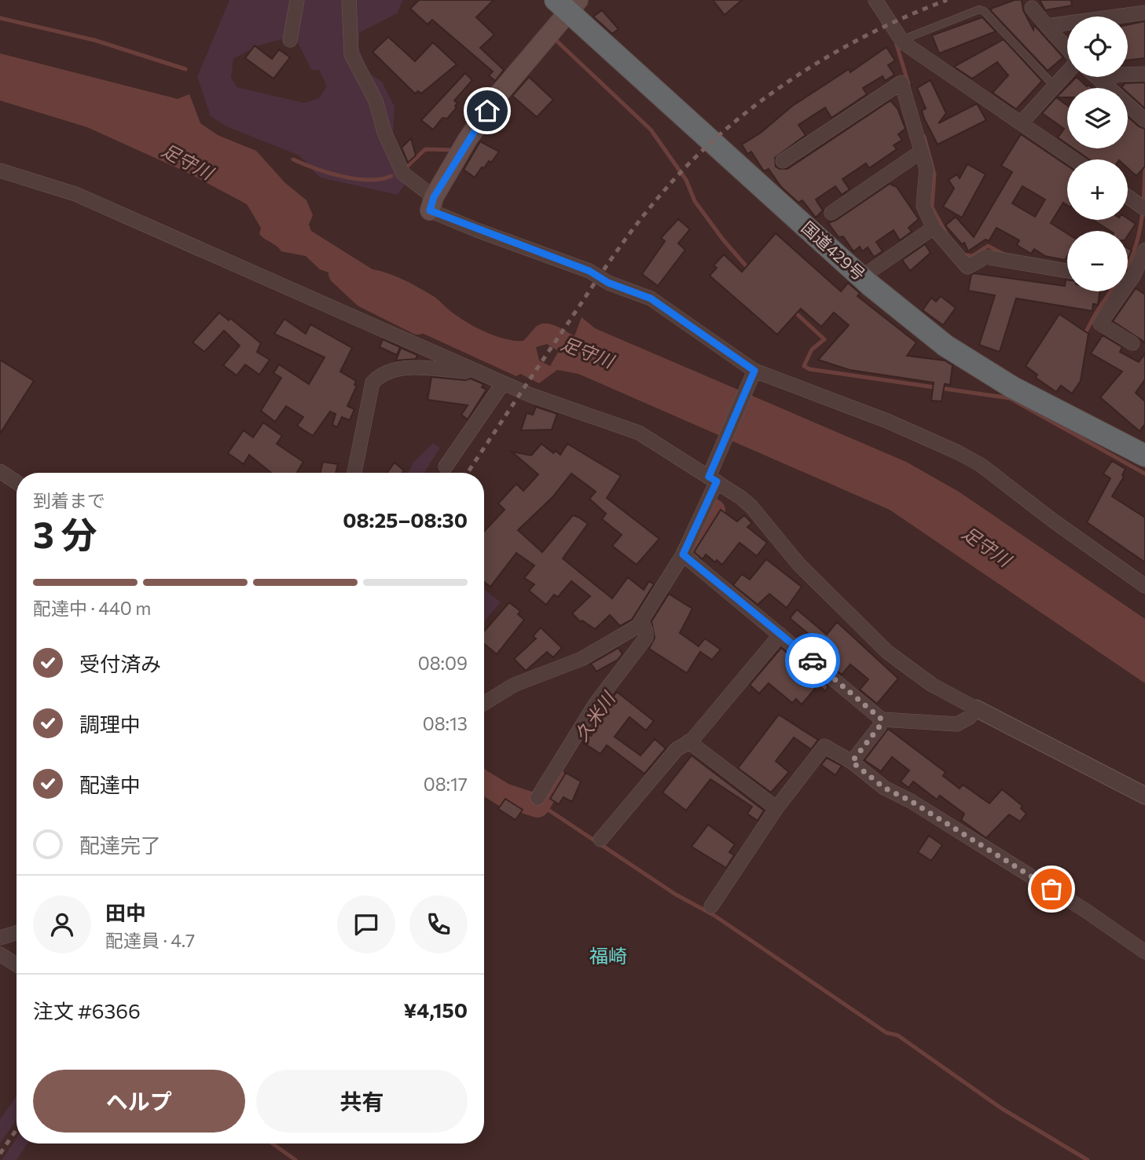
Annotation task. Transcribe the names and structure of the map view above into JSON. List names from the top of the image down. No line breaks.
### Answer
{"streets":{"highway":["国道429号"]},"districts":["福崎"],"water":["足守川","久米川"],"page":{"map_buttons":["+","−"],"heading":["3 分","到着まで","08:25–08:30"],"panel":["田中","配達員 · 4.7","注文 #6366","¥4,150"],"bar":"配達中 · 440 m","list":[["受付済み","08:09"],["調理中","08:13"],["配達中","08:17"],"配達完了"],"buttons":["ヘルプ","共有"]}}
